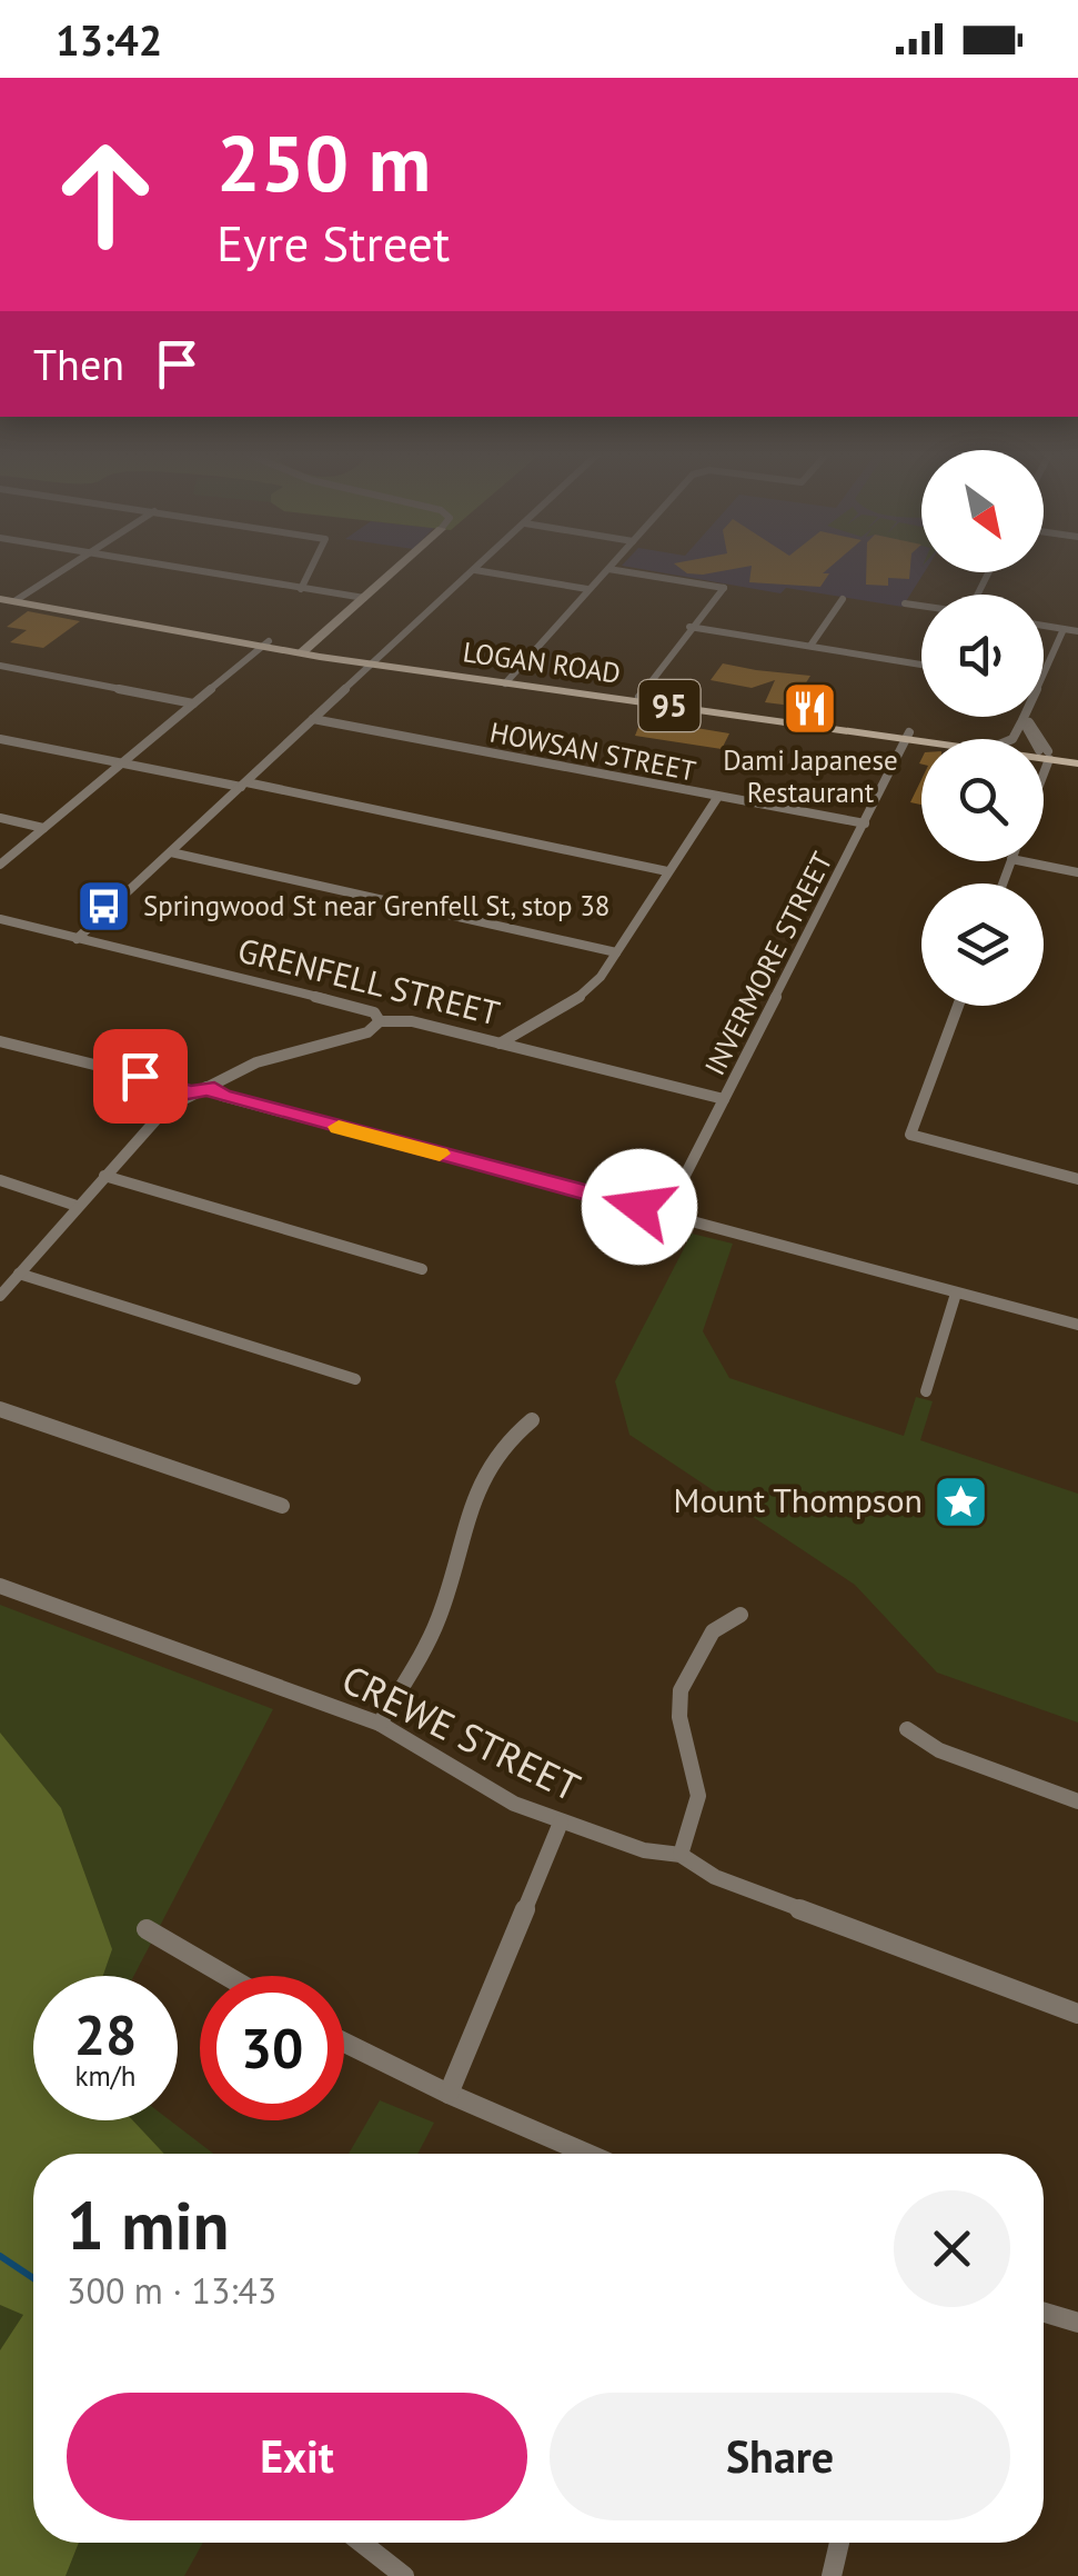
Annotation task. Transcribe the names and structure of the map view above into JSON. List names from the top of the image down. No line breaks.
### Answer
{"streets":{"main road":["LOGAN ROAD","95"],"street":["HOWSAN STREET","INVERMORE STREET","GRENFELL STREET","CREWE STREET"]},"crossings":[["LOGAN ROAD","INVERMORE STREET"],["HOWSAN STREET","INVERMORE STREET"],["INVERMORE STREET","GRENFELL STREET"]],"places":{"restaurant":["Dami Japanese Restaurant"],"bus stop":["Springwood St near Grenfell St, stop 38"],"place":["Mount Thompson"]},"north":"bottom right","page":{"status":"13:42","turn":["250 m","Eyre Street"],"then":"Then","speed":"28 km/h","limit":"30","heading":["1 min","300 m · 13:43"],"buttons":["Exit","Share"]}}
